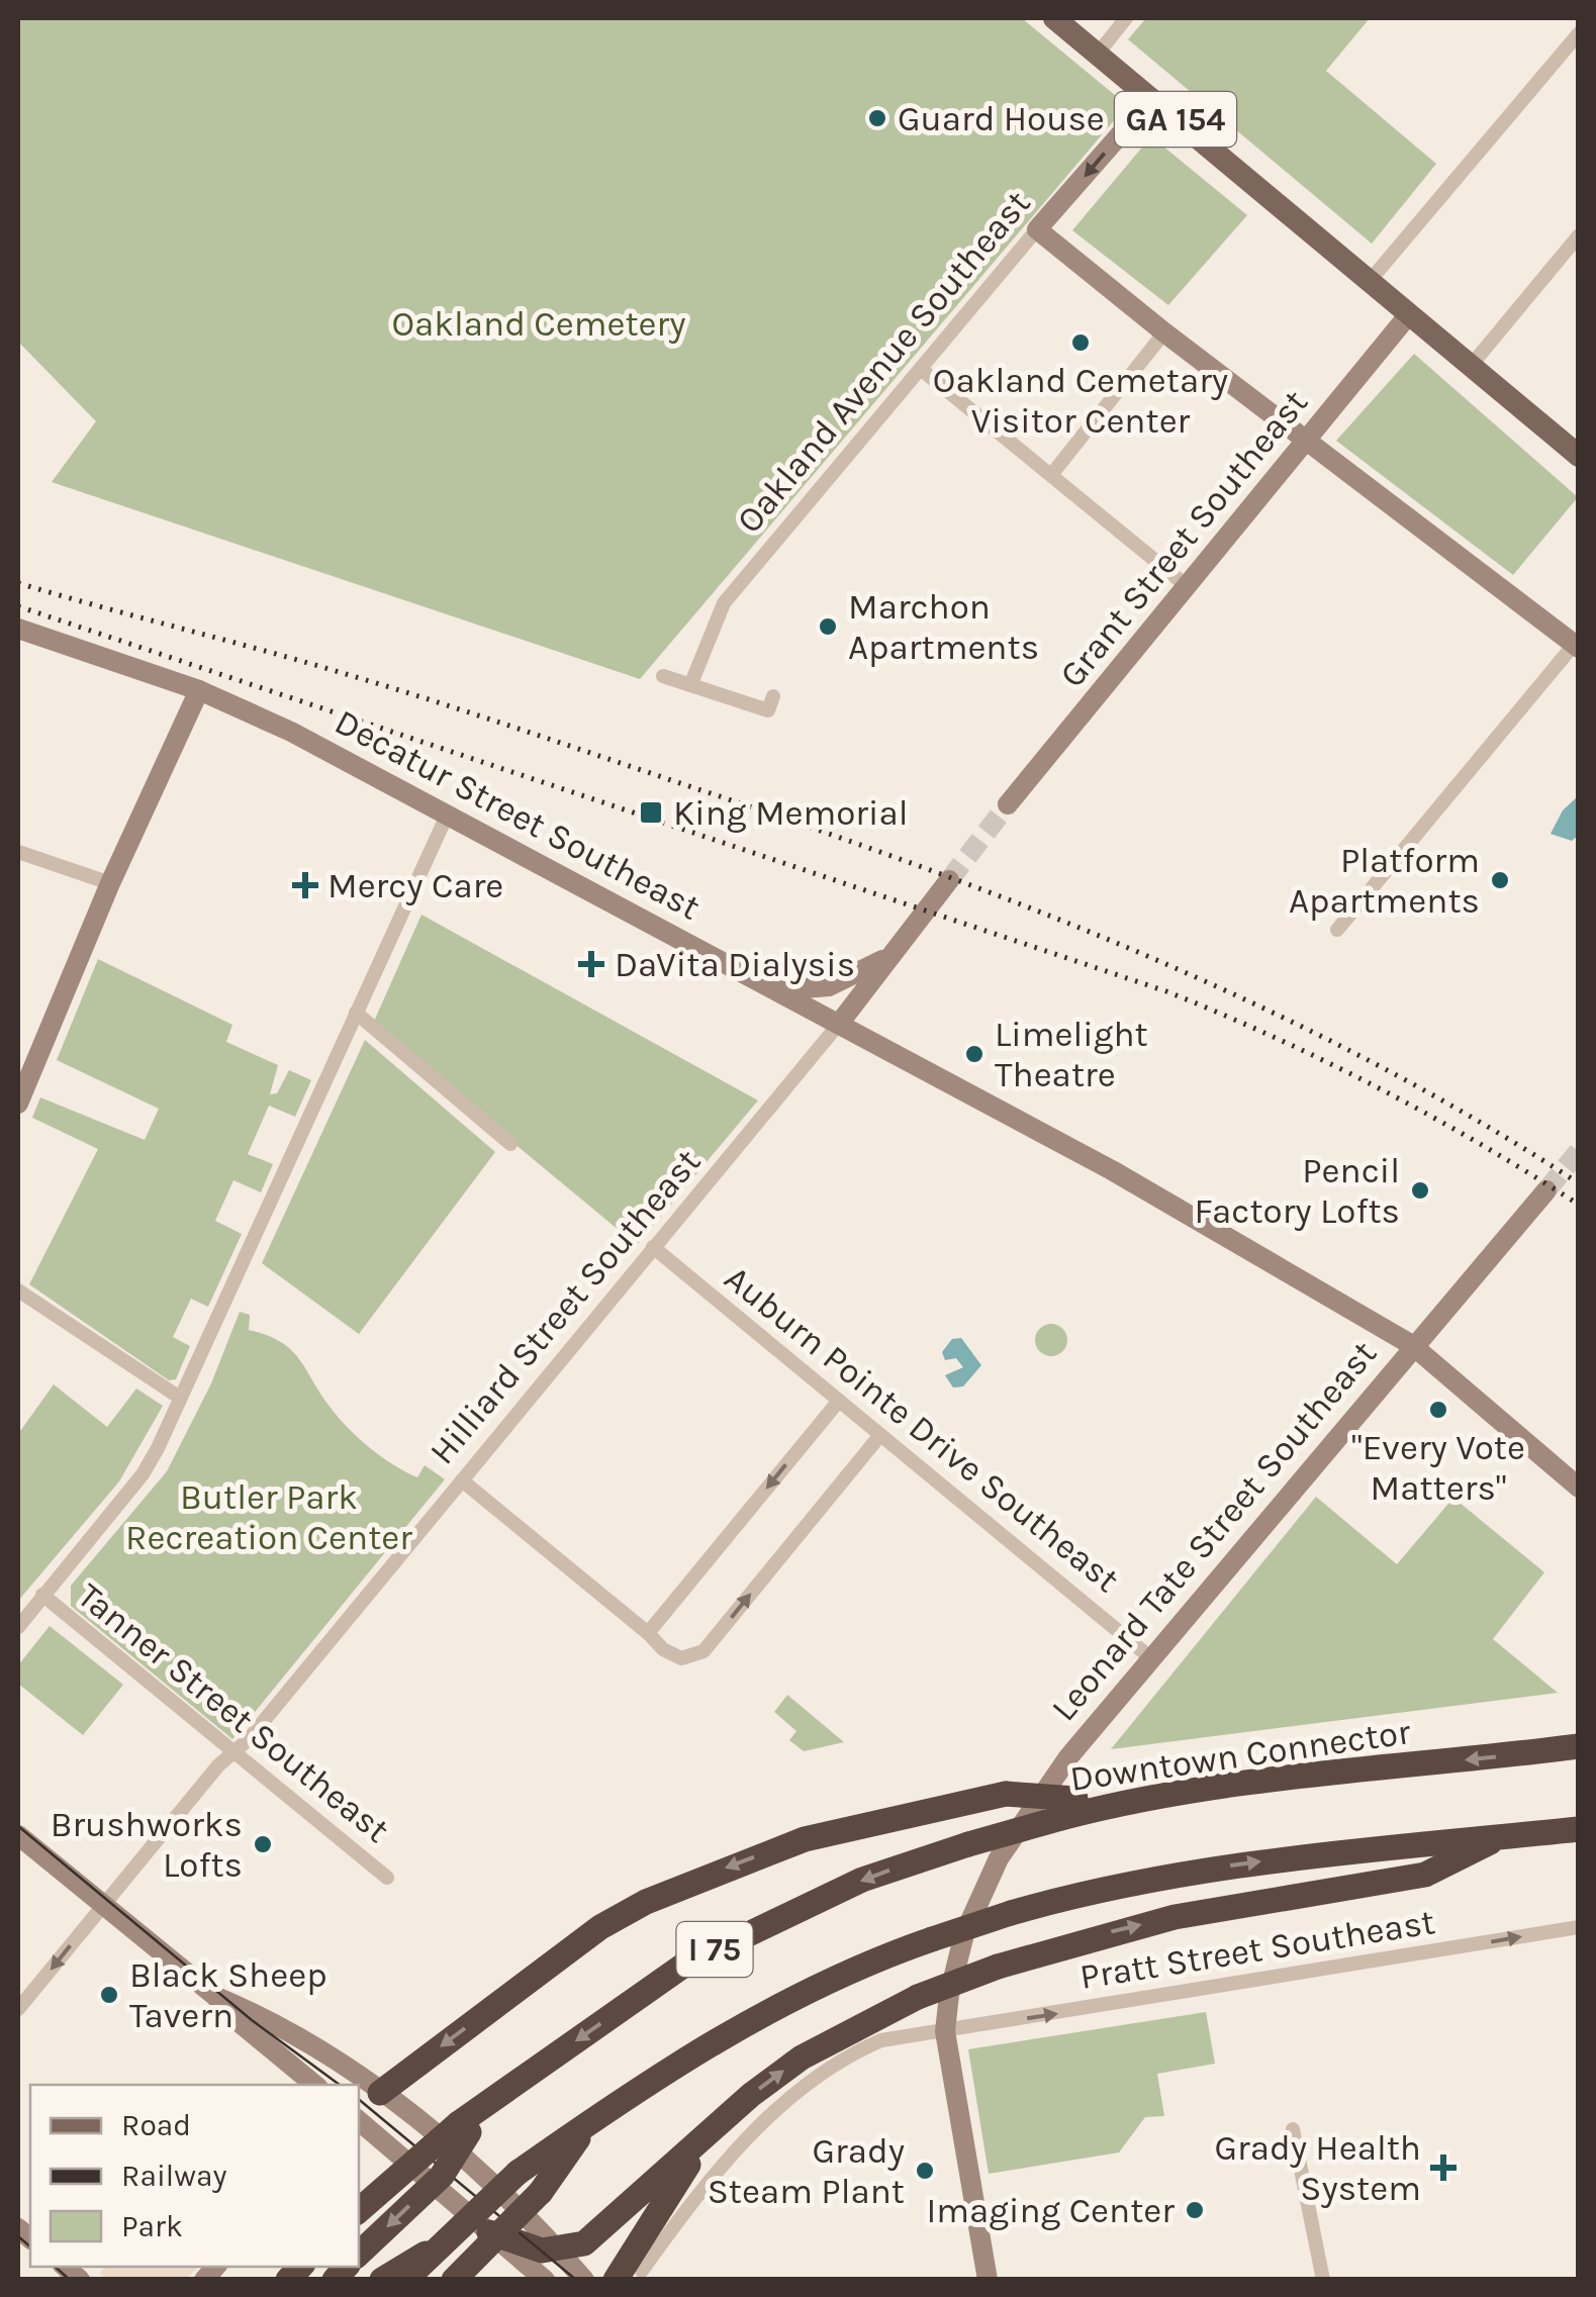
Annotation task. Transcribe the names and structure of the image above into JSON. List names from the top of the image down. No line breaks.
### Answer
{"streets":{"highway":["Downtown Connector","I 75"],"main road":["GA 154","Oakland Avenue Southeast","Grant Street Southeast","Decatur Street Southeast","Leonard Tate Street Southeast"],"street":["Hilliard Street Southeast","Auburn Pointe Drive Southeast","Tanner Street Southeast","Pratt Street Southeast"]},"crossings":[["GA 154","Oakland Avenue Southeast"],["GA 154","Grant Street Southeast"],["Decatur Street Southeast","Hilliard Street Southeast"],["Decatur Street Southeast","Leonard Tate Street Southeast"],["Hilliard Street Southeast","Auburn Pointe Drive Southeast"],["Hilliard Street Southeast","Tanner Street Southeast"],["Auburn Pointe Drive Southeast","Leonard Tate Street Southeast"],["Leonard Tate Street Southeast","Pratt Street Southeast"]],"one_way":["Pratt Street Southeast"],"parks":["Oakland Cemetery","Butler Park Recreation Center"],"places":{"other":["Guard House","Oakland Cemetary Visitor Center","Marchon Apartments","Platform Apartments","Limelight Theatre","Pencil Factory Lofts","\"Every Vote Matters\"","Brushworks Lofts","Black Sheep Tavern","Grady Steam Plant","Imaging Center"],"transit":["King Memorial"],"health":["Mercy Care","DaVita Dialysis","Grady Health System"]},"legend":["Road","Railway","Park"]}
